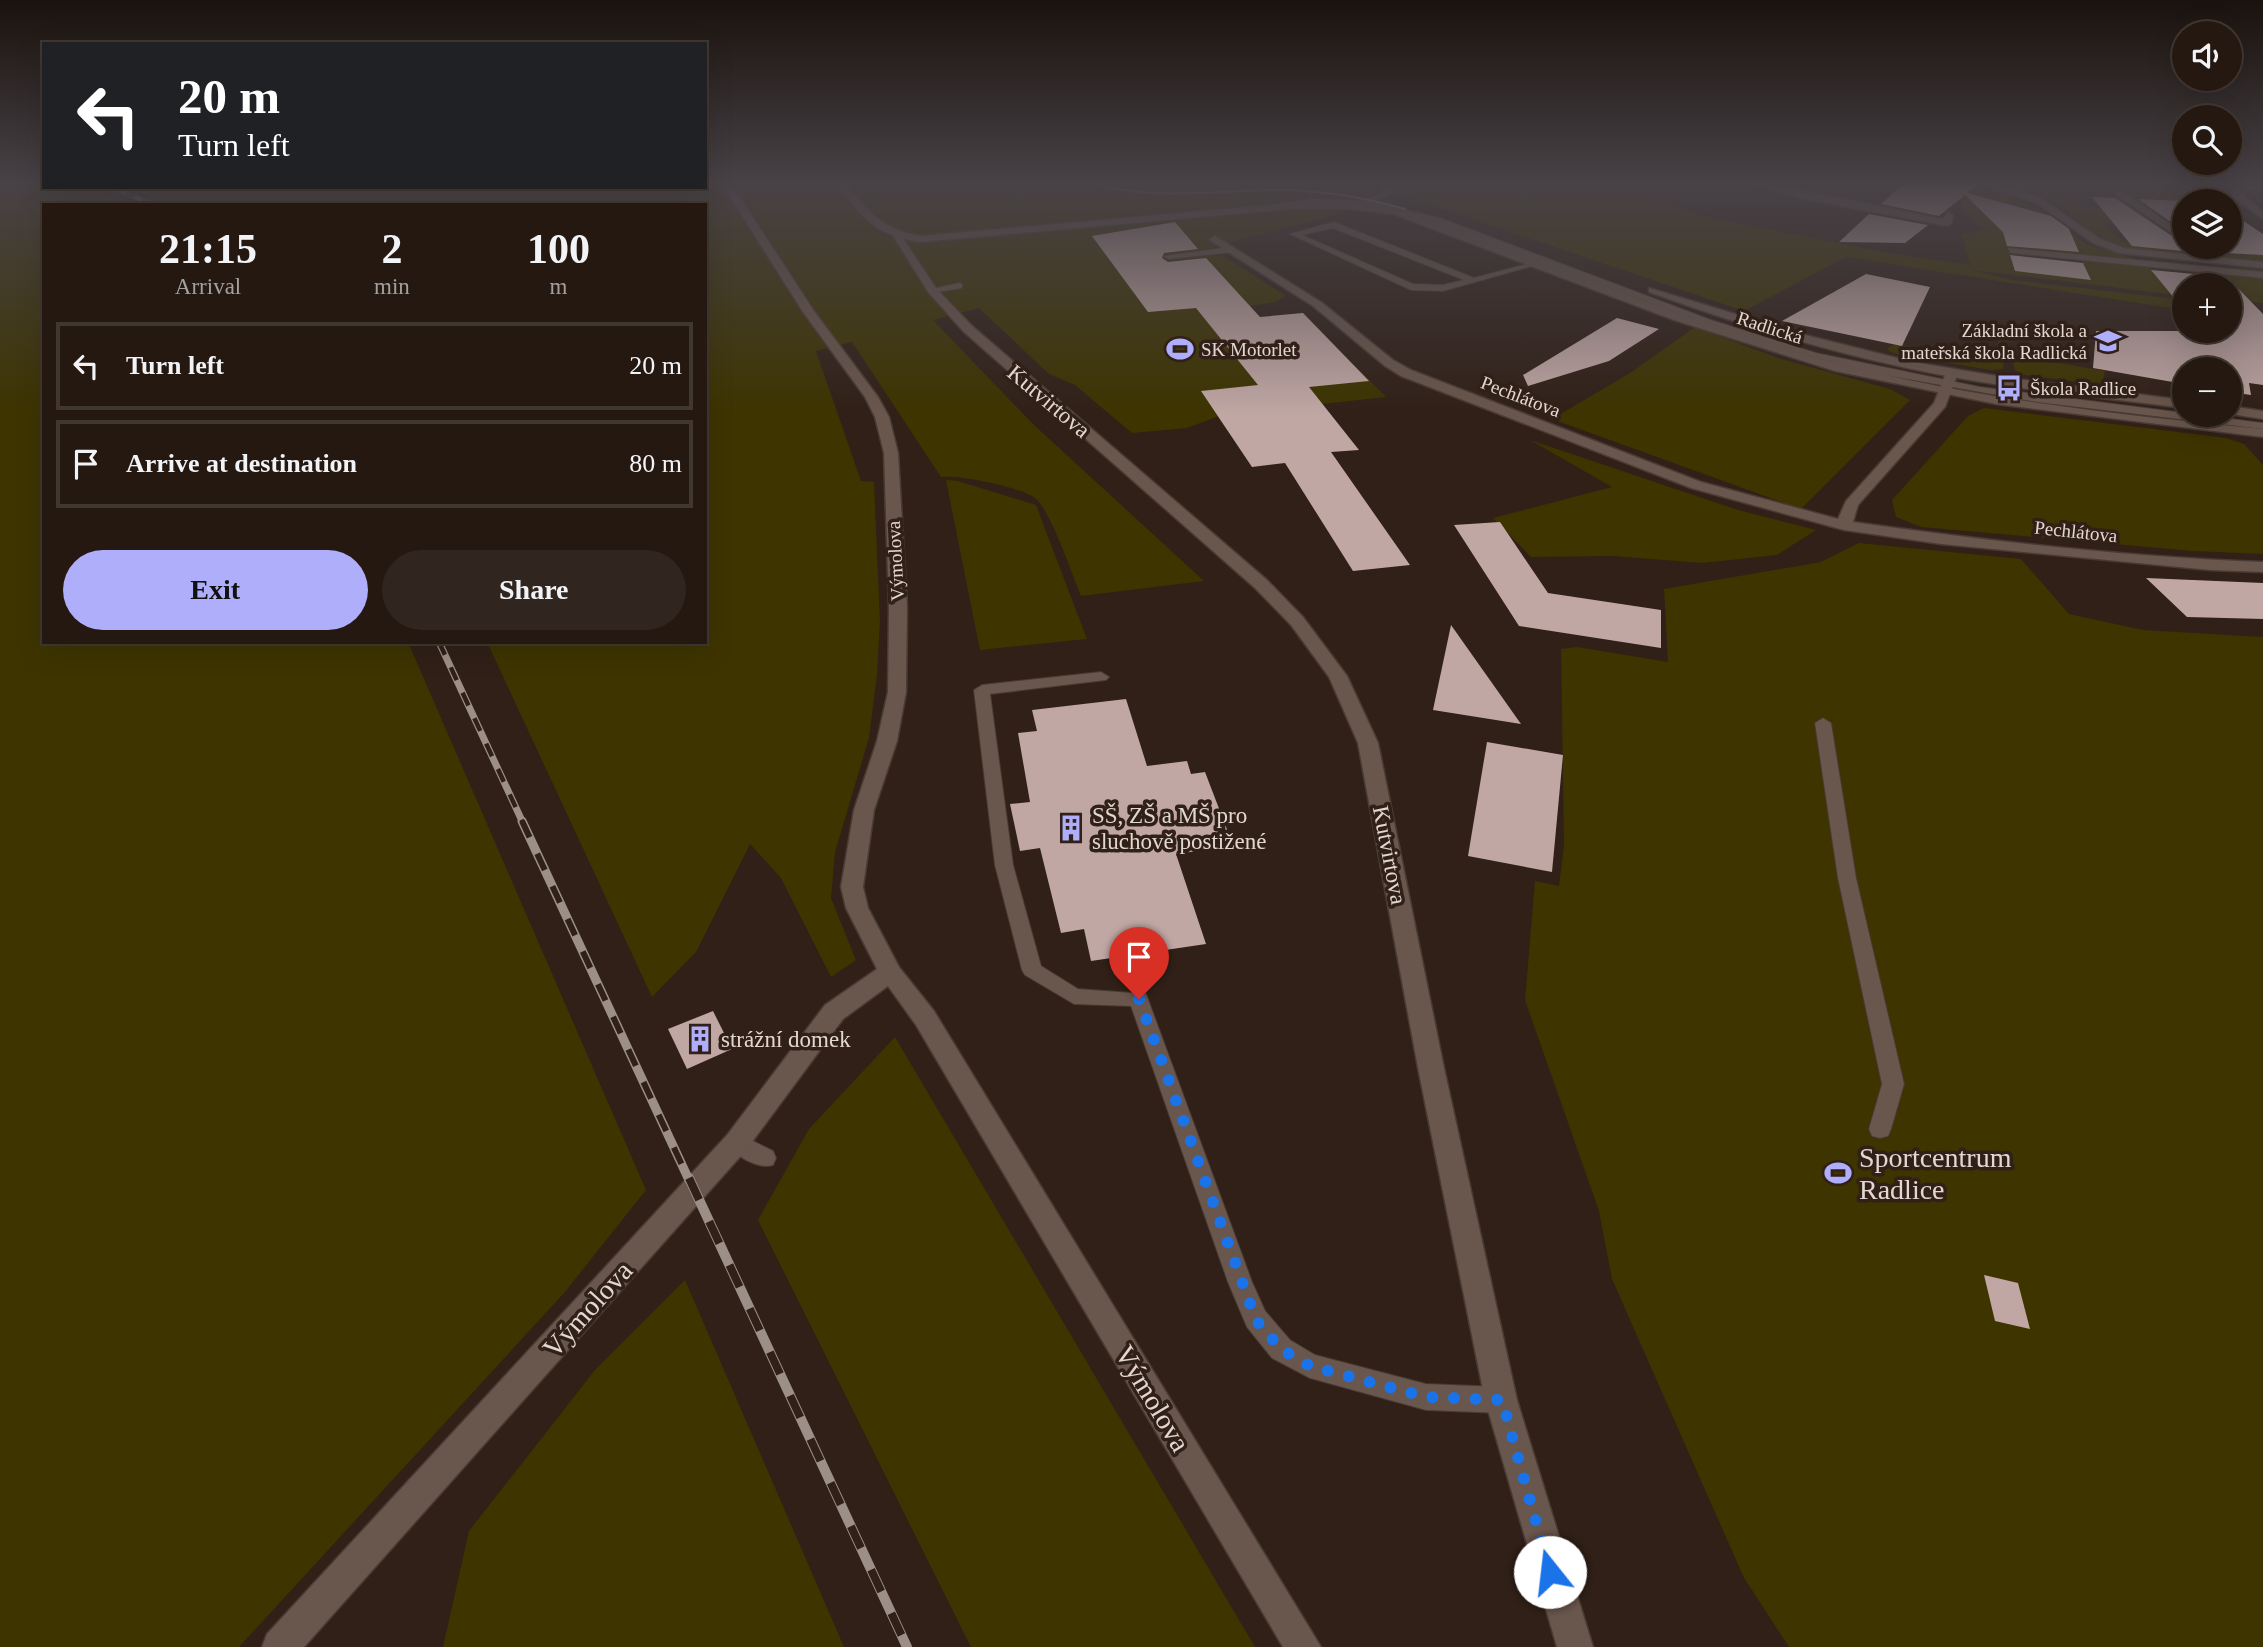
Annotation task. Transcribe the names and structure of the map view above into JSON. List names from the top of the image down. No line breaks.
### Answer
{"streets":{"street":["Radlická","Pechlátova","Kutvirtova","Výmolova"]},"places":{"school or university":["Základní škola a mateřská škola Radlická"],"sports":["SK Motorlet","Sportcentrum Radlice"],"bus stop":["Škola Radlice"],"building":["SŠ, ZŠ a MŠ pro sluchově postižené","strážní domek"]},"page":{"map_buttons":["+","−"],"turn":["20 m","Turn left"],"eta":["21:15","Arrival","2","min","100","m"],"list":[{"name":"Turn left","value":"20 m"},{"name":"Arrive at destination","value":"80 m"}],"buttons":["Exit","Share"]}}
